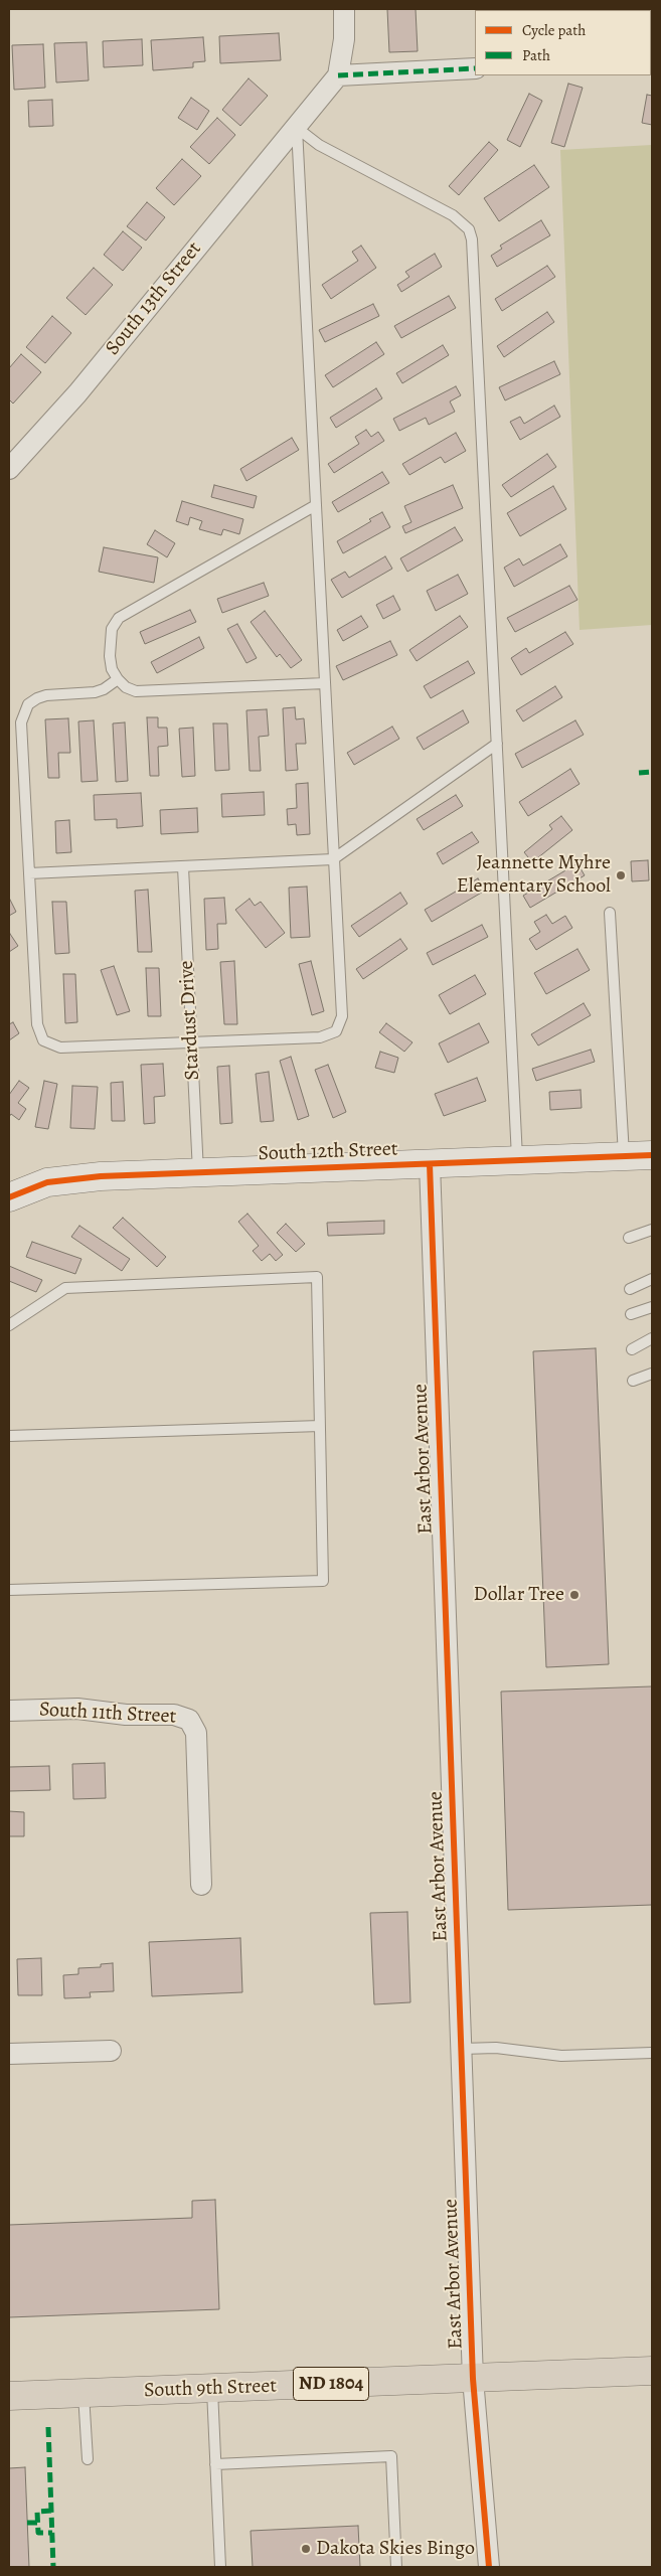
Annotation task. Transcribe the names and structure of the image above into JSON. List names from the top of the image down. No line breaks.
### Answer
{"streets":{"main road":["ND 1804","South 9th Street"],"street":["South 13th Street","South 12th Street","East Arbor Avenue","South 11th Street"],"lane":["Stardust Drive"]},"crossings":[["Stardust Drive","South 12th Street"],["South 12th Street","East Arbor Avenue"],["East Arbor Avenue","South 9th Street"]],"places":["Jeannette Myhre Elementary School","Dollar Tree","Dakota Skies Bingo"],"legend":["Cycle path","Path"]}
